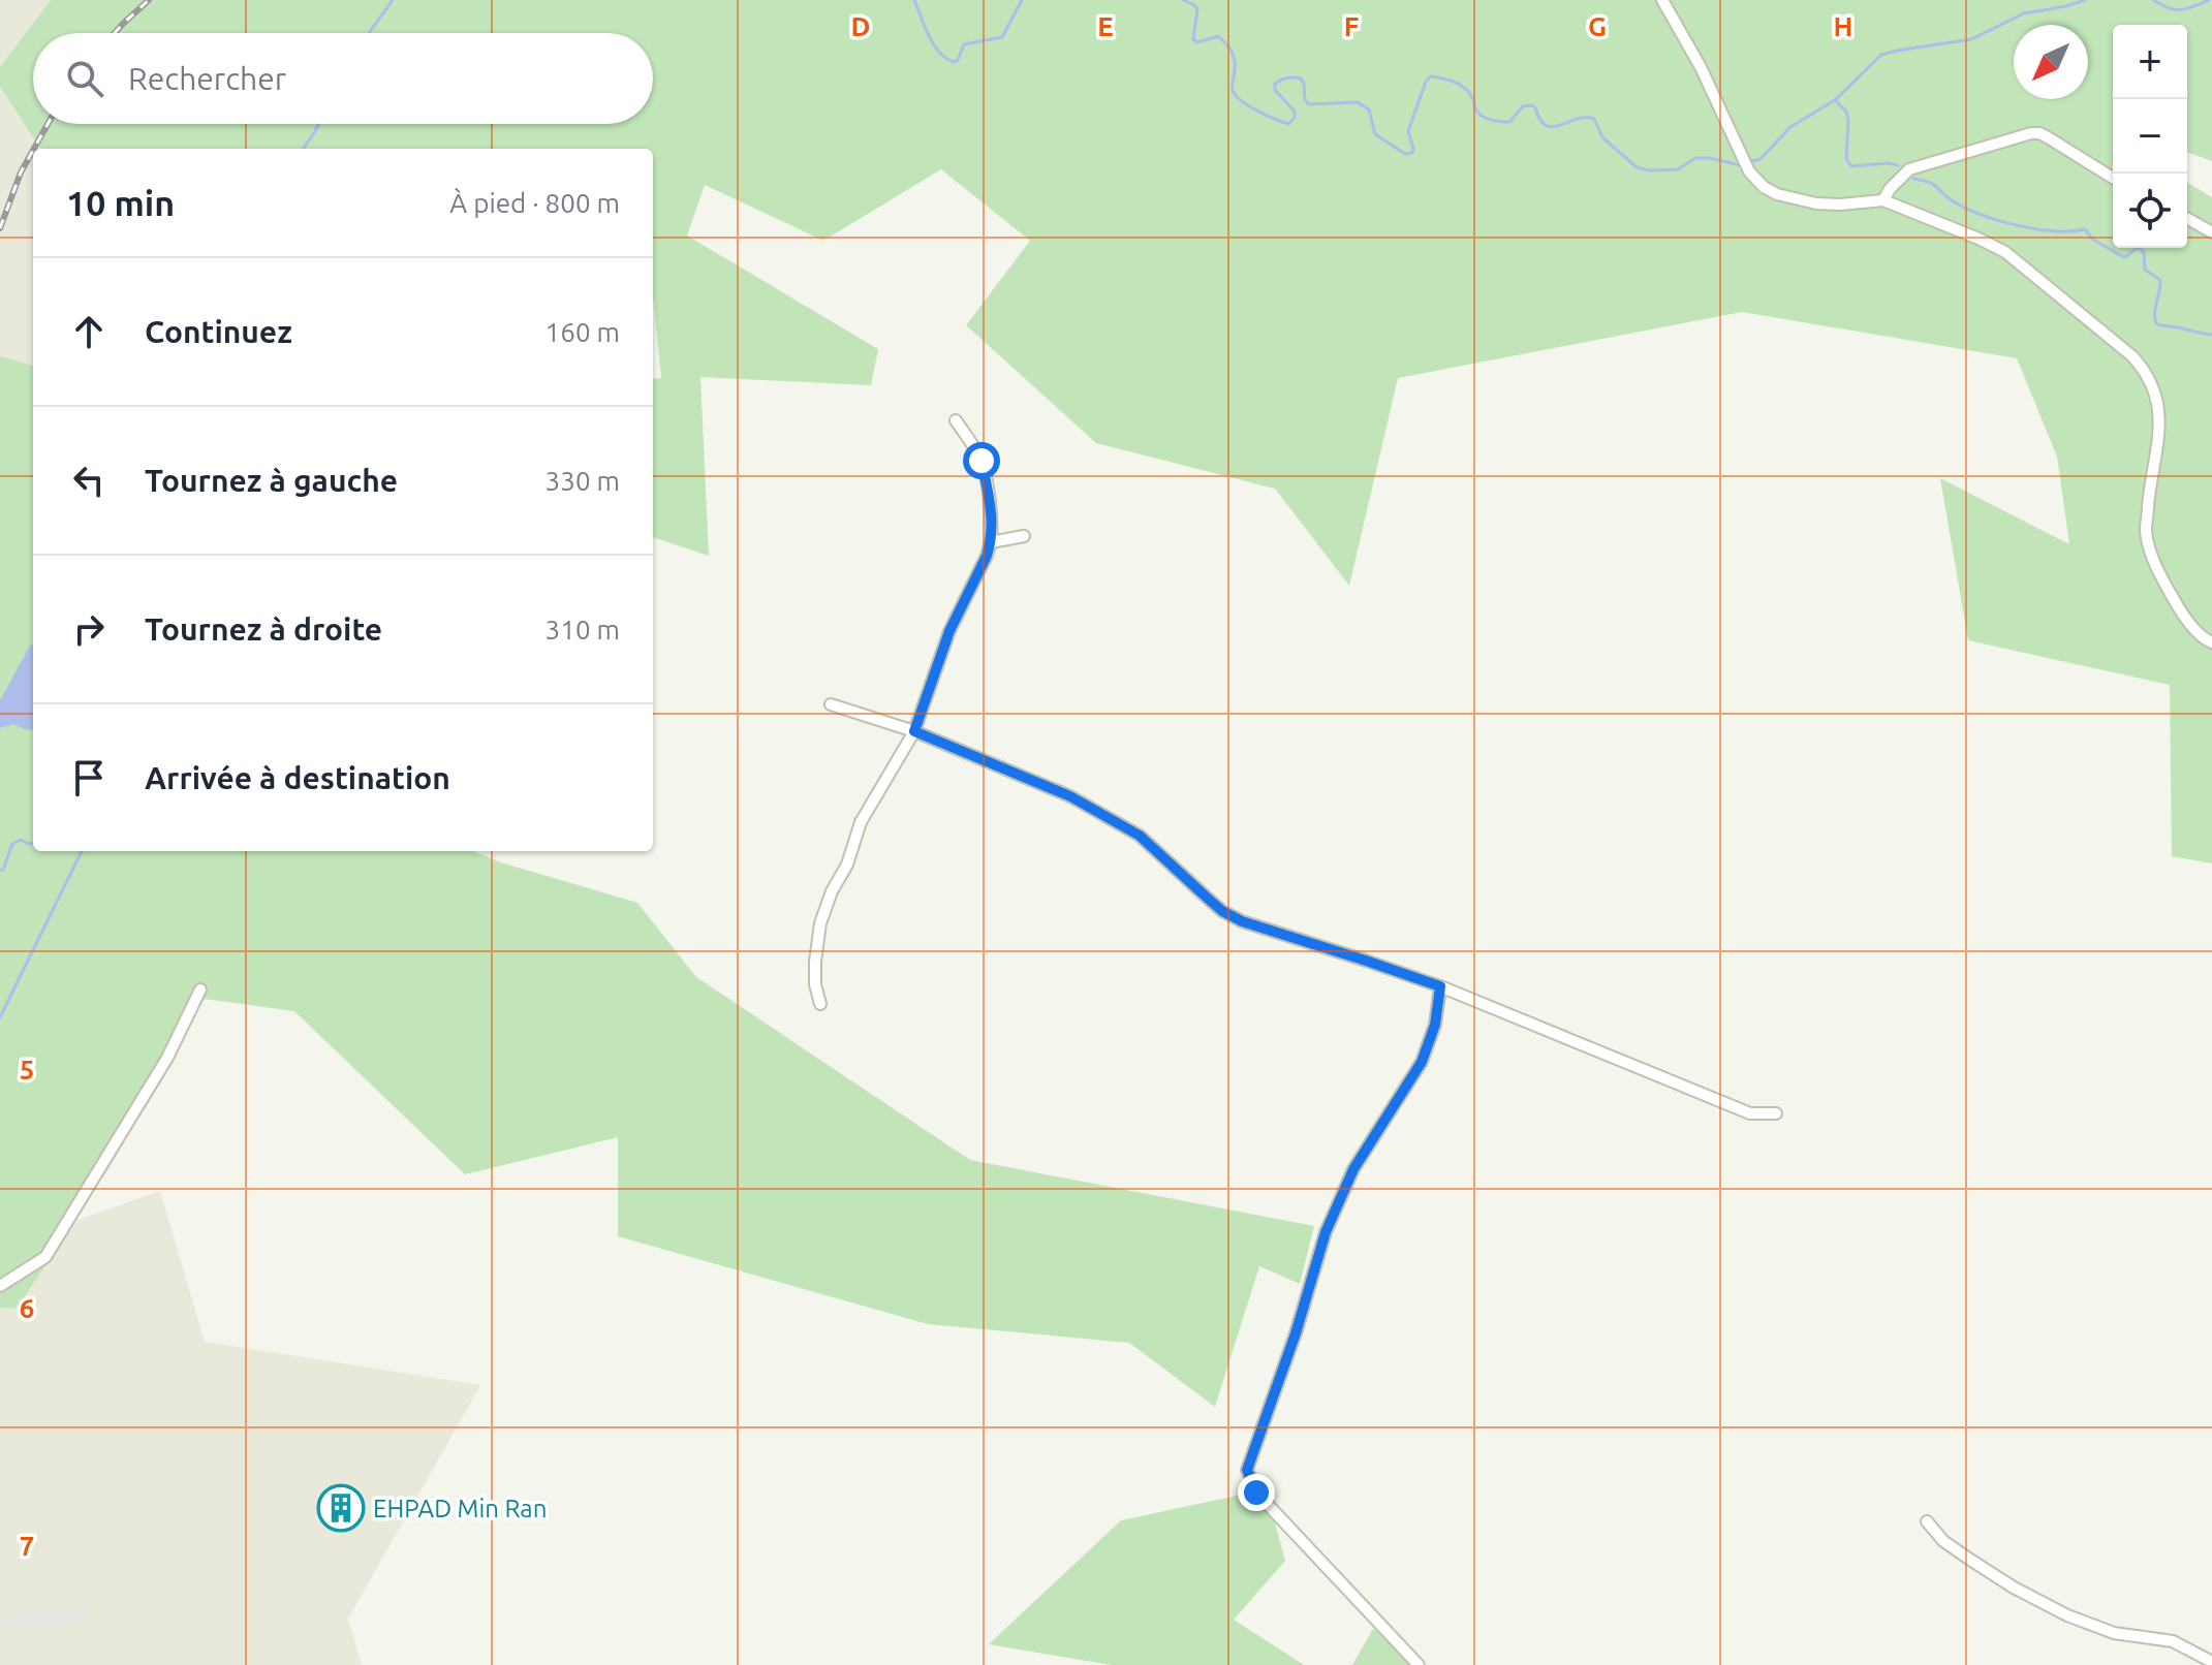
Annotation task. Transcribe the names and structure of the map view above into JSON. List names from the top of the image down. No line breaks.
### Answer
{"places":{"building":["EHPAD Min Ran"]},"north":"bottom left","page":{"map_buttons":["+","−"],"search":"Rechercher","heading":["10 min","À pied · 800 m"],"list":[["Continuez","160 m"],["Tournez à gauche","330 m"],["Tournez à droite","310 m"],"Arrivée à destination"]},"grid":{"columns":["D","E","F","G","H"],"rows":["5","6","7"]}}
